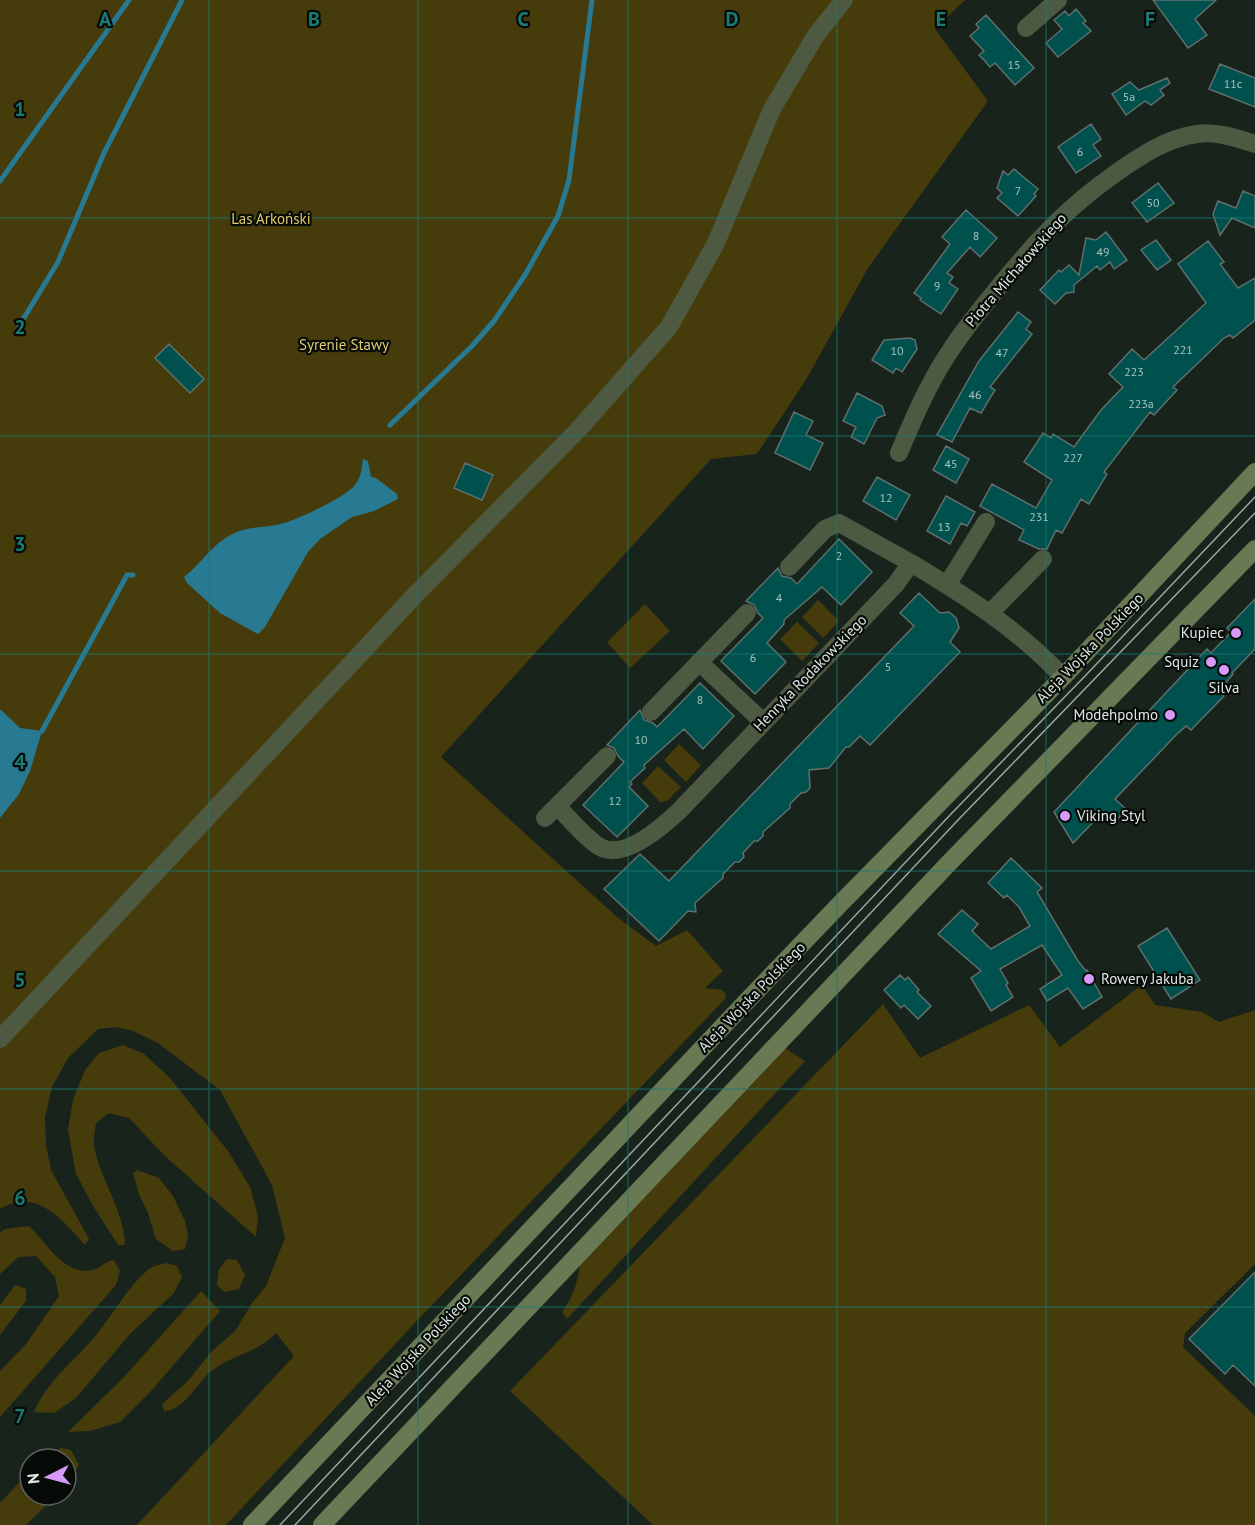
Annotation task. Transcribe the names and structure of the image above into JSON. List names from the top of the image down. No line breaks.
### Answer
{"streets":{"main road":["Aleja Wojska Polskiego"],"street":["Piotra Michałowskiego","Henryka Rodakowskiego"]},"parks":["Las Arkoński","Syrenie Stawy"],"places":["Kupiec","Squiz","Silva","Modehpolmo","Viking Styl","Rowery Jakuba"],"house_numbers":["15","11c","5a","6","7","50","8","49","9","221","10","47","223","46","223a","227","45","12","231","13","2","4","6","5","8","10","12"],"north":"left","grid":{"columns":["A","B","C","D","E","F"],"rows":["1","2","3","4","5","6","7"]}}
